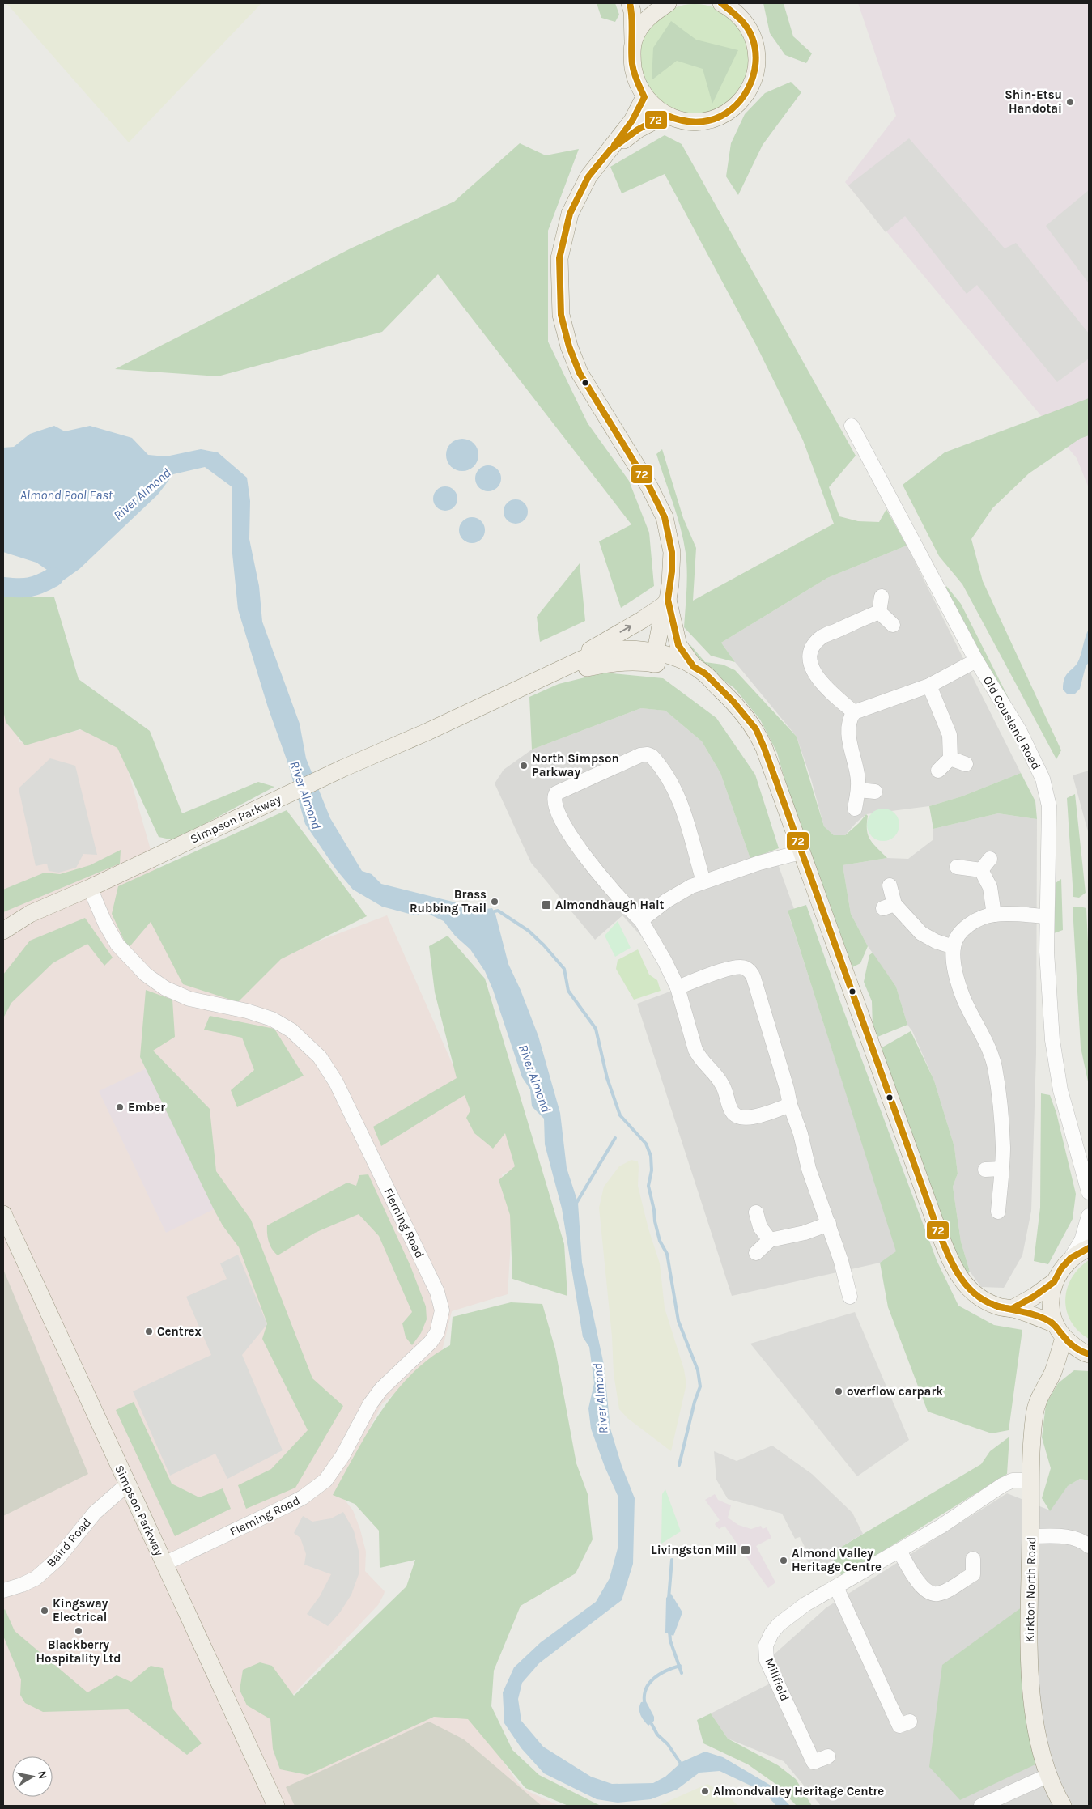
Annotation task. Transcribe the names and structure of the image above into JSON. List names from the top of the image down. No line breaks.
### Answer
{"streets":{"main road":["Simpson Parkway","Kirkton North Road"],"street":["Old Cousland Road","Fleming Road","Baird Road","Millfield"]},"crossings":[["Simpson Parkway","Fleming Road"],["Simpson Parkway","Baird Road"],["Simpson Parkway","Kirkton North Road"],["Kirkton North Road","Millfield"]],"water":["River Almond","Almond Pool East"],"places":{"other":["Shin-Etsu Handotai","North Simpson Parkway","Brass Rubbing Trail","Ember","Centrex","overflow carpark","Almond Valley Heritage Centre","Kingsway Electrical","Blackberry Hospitality Ltd","Almondvalley Heritage Centre"],"transit":["Almondhaugh Halt","Livingston Mill"]},"lines":["transit line 72"],"north":"right"}
